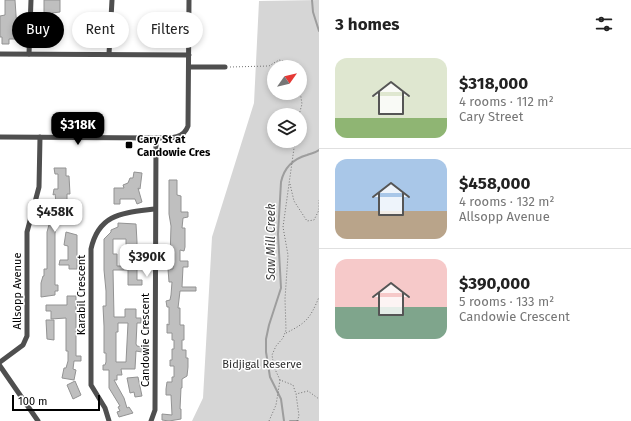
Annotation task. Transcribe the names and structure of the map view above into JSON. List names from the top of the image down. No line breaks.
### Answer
{"streets":{"street":["Allsopp Avenue","Karabil Crescent","Candowie Crescent"]},"crossings":[["Karabil Crescent","Candowie Crescent"]],"water":["Saw Mill Creek"],"parks":["Bidjigal Reserve"],"places":{"transit":["Cary St at Candowie Cres"]},"scale_bar":"100 m","north":"top right","page":{"heading":"3 homes","chip":["Buy","Rent","Filters"],"list":[{"name":"$318,000","note":"4 rooms · 112 m² · Cary Street"},{"name":"$458,000","note":"4 rooms · 132 m² · Allsopp Avenue"},{"name":"$390,000","note":"5 rooms · 133 m² · Candowie Crescent"}],"price":["$318K","$458K","$390K"],"scale":"100 m"}}
